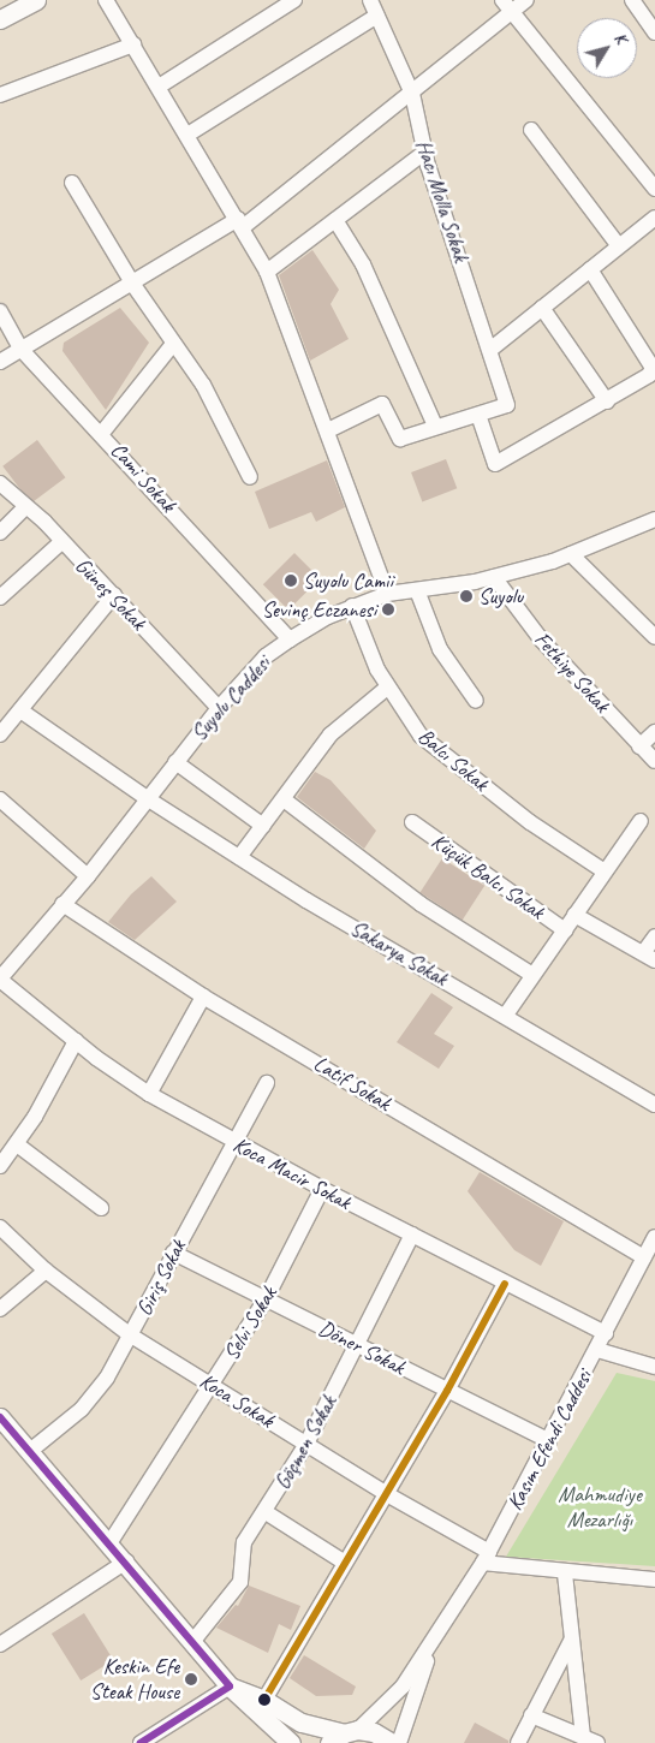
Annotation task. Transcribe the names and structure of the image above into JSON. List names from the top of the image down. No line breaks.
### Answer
{"streets":{"street":["Hacı Molla Sokak","Cami Sokak","Güneş Sokak","Fethiye Sokak","Suyolu Caddesi","Balcı Sokak","Küçük Balcı Sokak","Sakarya Sokak","Latif Sokak","Koca Macir Sokak","Giriş Sokak","Selvi Sokak","Döner Sokak","Koca Sokak","Kasım Efendi Caddesi","Göçmen Sokak"]},"crossings":[["Cami Sokak","Suyolu Caddesi"],["Güneş Sokak","Suyolu Caddesi"],["Fethiye Sokak","Suyolu Caddesi"],["Suyolu Caddesi","Balcı Sokak"],["Suyolu Caddesi","Sakarya Sokak"],["Suyolu Caddesi","Latif Sokak"],["Suyolu Caddesi","Koca Macir Sokak"],["Latif Sokak","Kasım Efendi Caddesi"],["Koca Macir Sokak","Giriş Sokak"],["Koca Macir Sokak","Selvi Sokak"],["Koca Macir Sokak","Kasım Efendi Caddesi"],["Koca Macir Sokak","Göçmen Sokak"],["Giriş Sokak","Döner Sokak"],["Giriş Sokak","Koca Sokak"],["Selvi Sokak","Döner Sokak"],["Selvi Sokak","Koca Sokak"],["Döner Sokak","Kasım Efendi Caddesi"],["Döner Sokak","Göçmen Sokak"],["Koca Sokak","Kasım Efendi Caddesi"],["Koca Sokak","Göçmen Sokak"]],"parks":["Mahmudiye Mezarlığı"],"places":["Suyolu Camii","Suyolu","Sevinç Eczanesi","Keskin Efe Steak House"],"north":"top right"}
